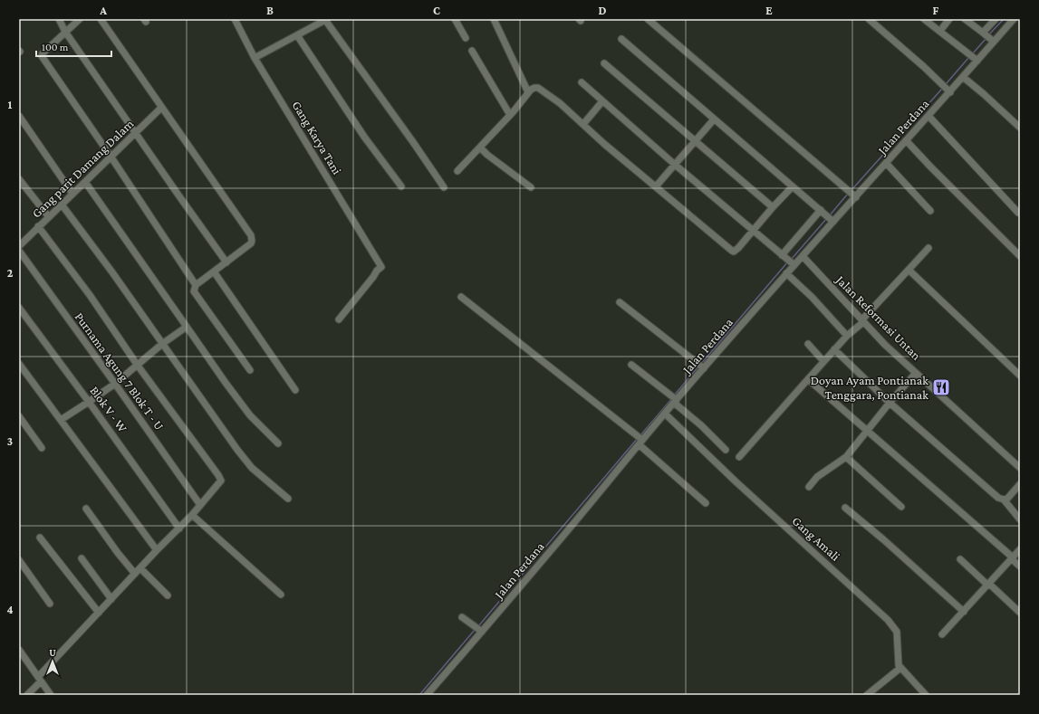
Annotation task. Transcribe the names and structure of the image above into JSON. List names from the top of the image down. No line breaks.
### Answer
{"streets":{"street":["Jalan Perdana","Gang Karya Tani","Gang parit Damang Dalam","Jalan Reformasi Untan","Purnama Agung 7 Blok T - U","Blok V - W","Gang Amali"]},"crossings":[["Jalan Perdana","Jalan Reformasi Untan"],["Jalan Perdana","Gang Amali"]],"places":{"restaurant":["Doyan Ayam Pontianak Tenggara, Pontianak"]},"scale_bar":"100 m","north":"top","grid":{"columns":["A","B","C","D","E","F"],"rows":["1","2","3","4"]}}
